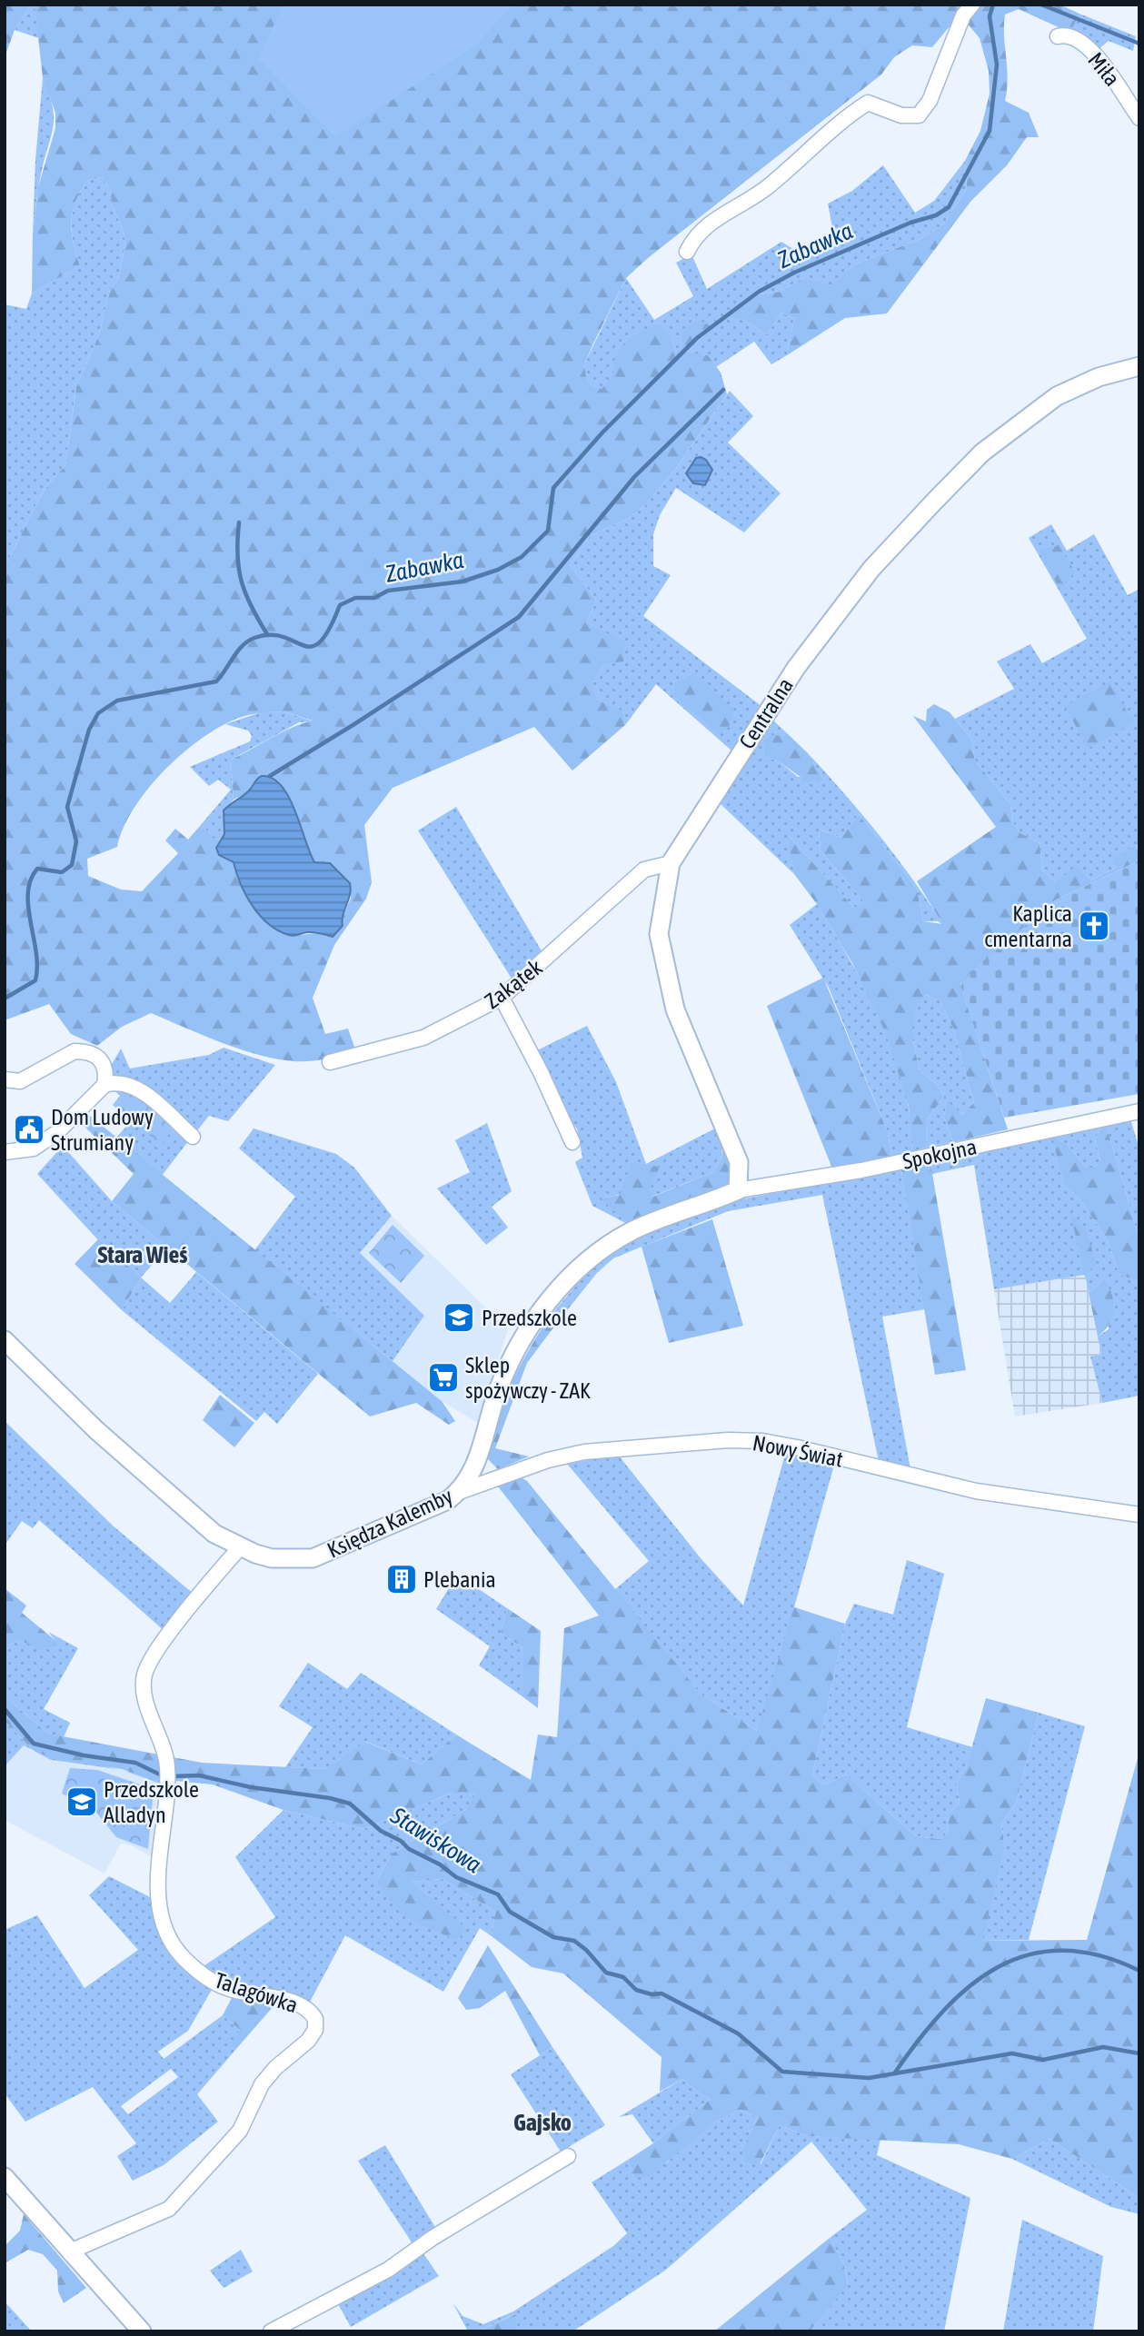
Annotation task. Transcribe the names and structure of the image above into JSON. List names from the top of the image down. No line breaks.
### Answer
{"streets":{"street":["Miła","Centralna","Zakątek","Spokojna","Nowy Świat","Księdza Kalemby","Talagówka"]},"crossings":[["Centralna","Zakątek"],["Centralna","Spokojna"],["Centralna","Księdza Kalemby"],["Spokojna","Księdza Kalemby"],["Nowy Świat","Księdza Kalemby"],["Księdza Kalemby","Talagówka"]],"districts":["Stara Wieś","Gajsko"],"water":["Zabawka","Stawiskowa"],"places":{"church":["Kaplica cmentarna"],"public building":["Dom Ludowy Strumiany"],"school or university":["Przedszkole","Przedszkole Alladyn"],"supermarket":["Sklep spożywczy - ZAK"],"building":["Plebania"]}}
